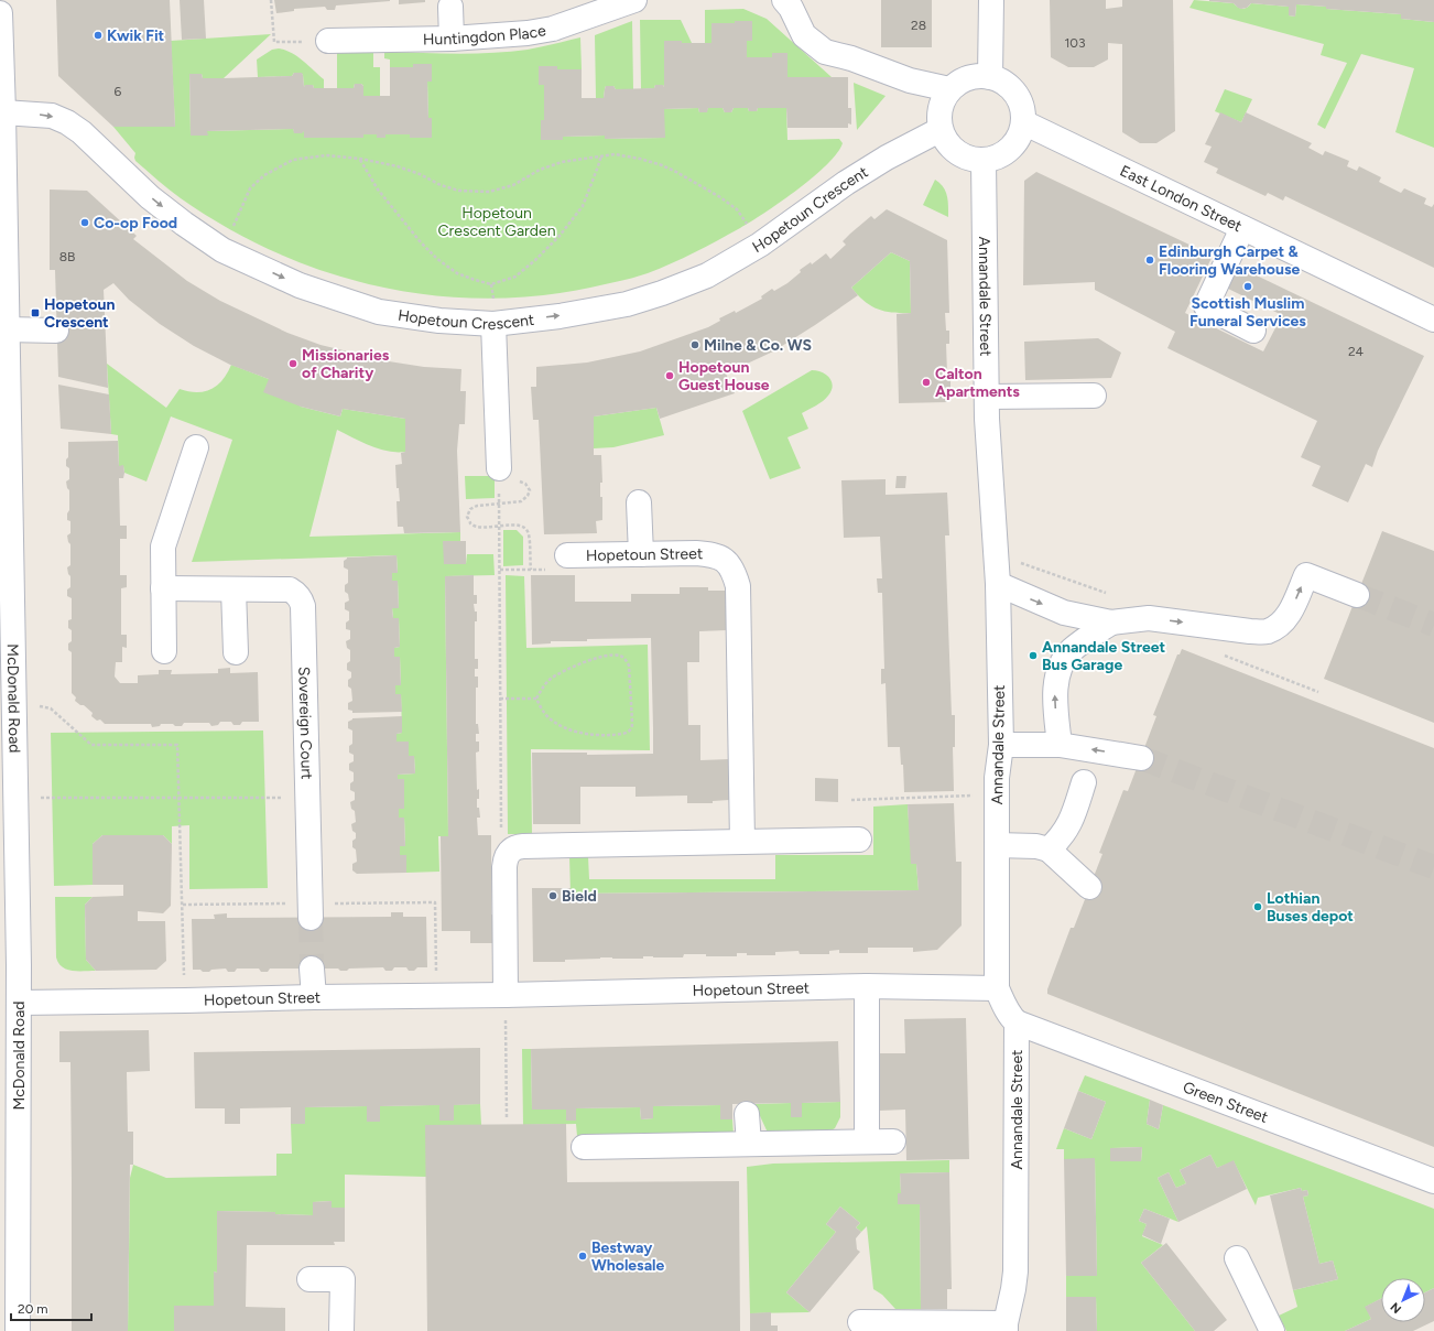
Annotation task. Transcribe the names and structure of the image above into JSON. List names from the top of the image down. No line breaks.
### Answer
{"streets":{"street":["Huntingdon Place","East London Street","Hopetoun Crescent","Annandale Street","Hopetoun Street","McDonald Road","Sovereign Court","Green Street"]},"crossings":[["East London Street","Hopetoun Crescent"],["East London Street","Annandale Street"],["Hopetoun Crescent","Annandale Street"],["Hopetoun Crescent","McDonald Road"],["Annandale Street","Hopetoun Street"],["Annandale Street","Green Street"],["Hopetoun Street","McDonald Road"]],"one_way":["Hopetoun Crescent"],"parks":["Hopetoun Crescent Garden"],"places":{"other":["Kwik Fit","Co-op Food","Edinburgh Carpet & Flooring Warehouse","Scottish Muslim Funeral Services","Milne & Co. WS","Missionaries of Charity","Hopetoun Guest House","Calton Apartments","Annandale Street Bus Garage","Bield","Lothian Buses depot","Bestway Wholesale"],"transit":["Hopetoun Crescent"]},"house_numbers":["28","103","6","8B","24"],"scale_bar":"20 m","north":"bottom left"}
